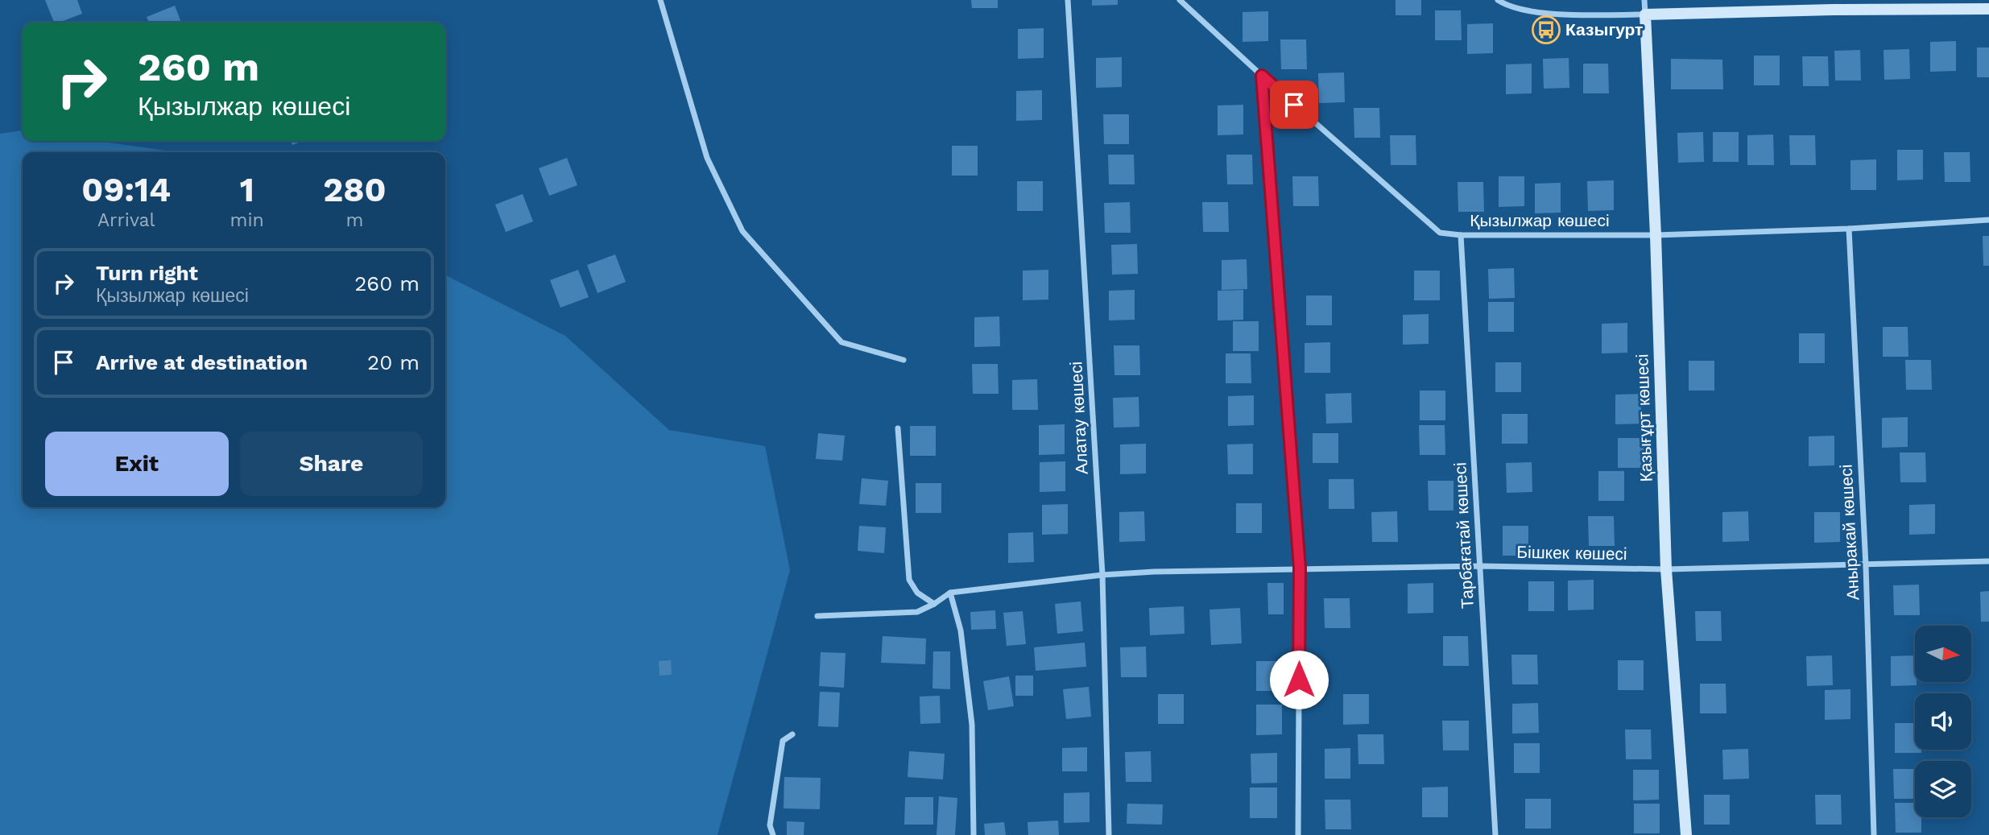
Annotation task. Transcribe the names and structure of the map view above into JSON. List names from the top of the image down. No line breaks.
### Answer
{"streets":{"street":["Қызылжар көшесі","Алатау көшесі","Қазығұрт көшесі","Аныракай көшесі","Тарбағатай көшесі","Бішкек көшесі"]},"crossings":[["Қызылжар көшесі","Қазығұрт көшесі"],["Қызылжар көшесі","Аныракай көшесі"],["Қызылжар көшесі","Тарбағатай көшесі"],["Алатау көшесі","Бішкек көшесі"],["Қазығұрт көшесі","Бішкек көшесі"],["Аныракай көшесі","Бішкек көшесі"],["Тарбағатай көшесі","Бішкек көшесі"]],"places":{"bus stop":["Казыгурт"]},"north":"right","page":{"turn":["260 m","Қызылжар көшесі"],"eta":["09:14","Arrival","1","min","280","m"],"list":[{"name":"Turn right","note":"Қызылжар көшесі","value":"260 m"},{"name":"Arrive at destination","value":"20 m"}],"buttons":["Exit","Share"]}}
